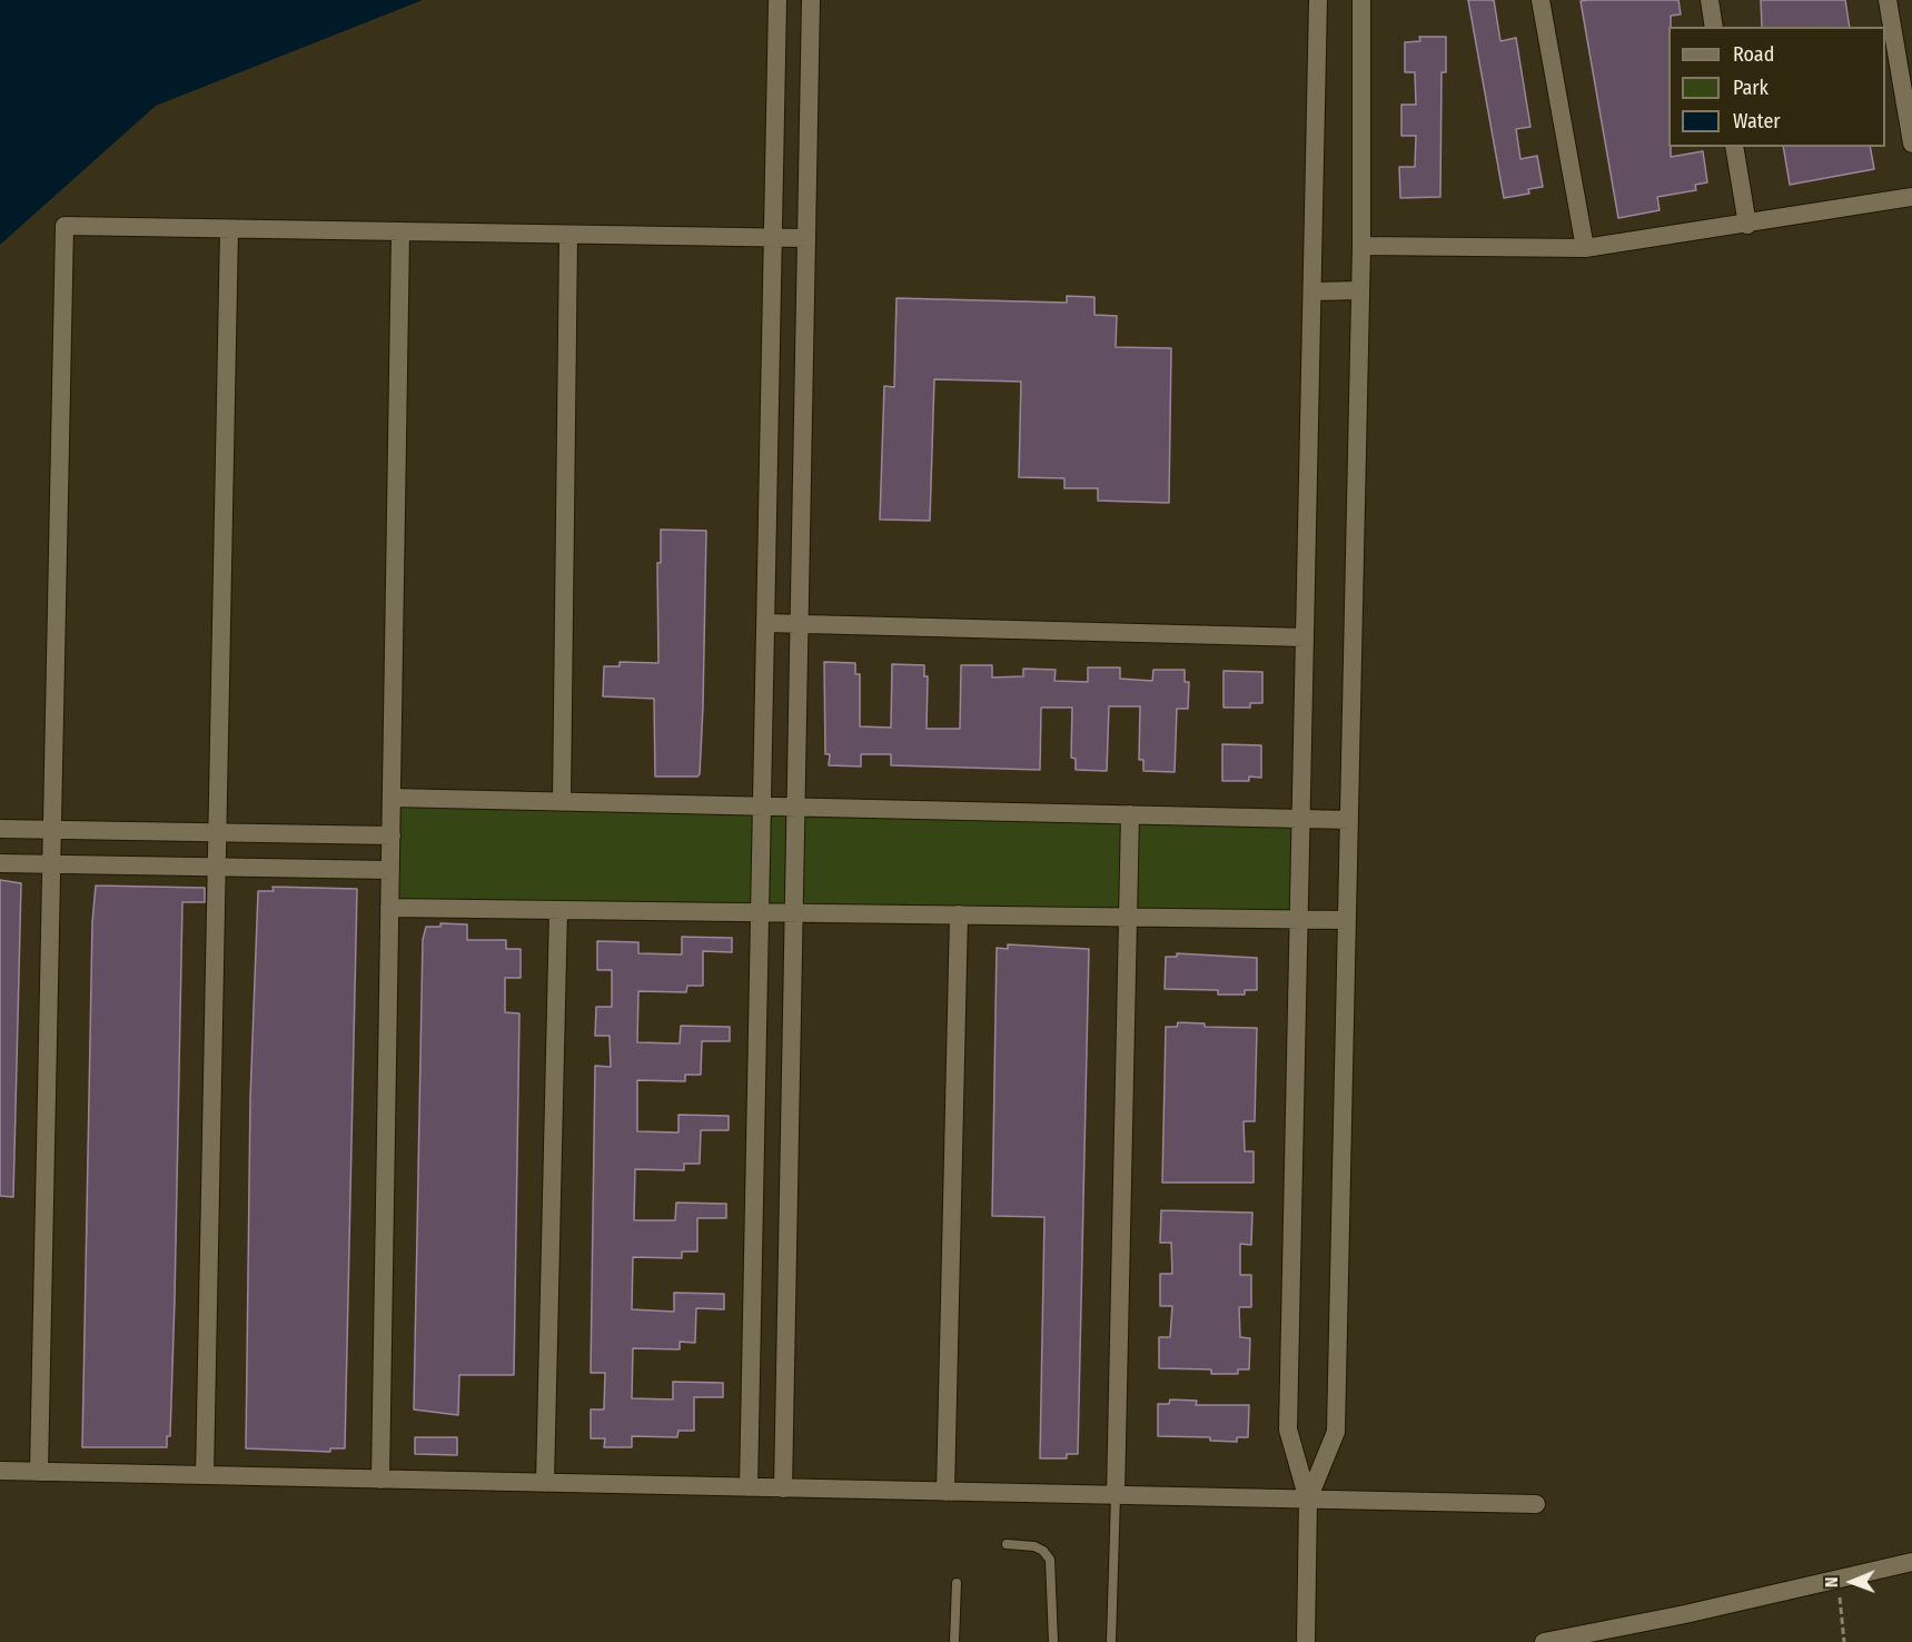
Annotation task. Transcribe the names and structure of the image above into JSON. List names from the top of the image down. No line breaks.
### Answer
{"legend":["Road","Park","Water"],"north":"left"}
